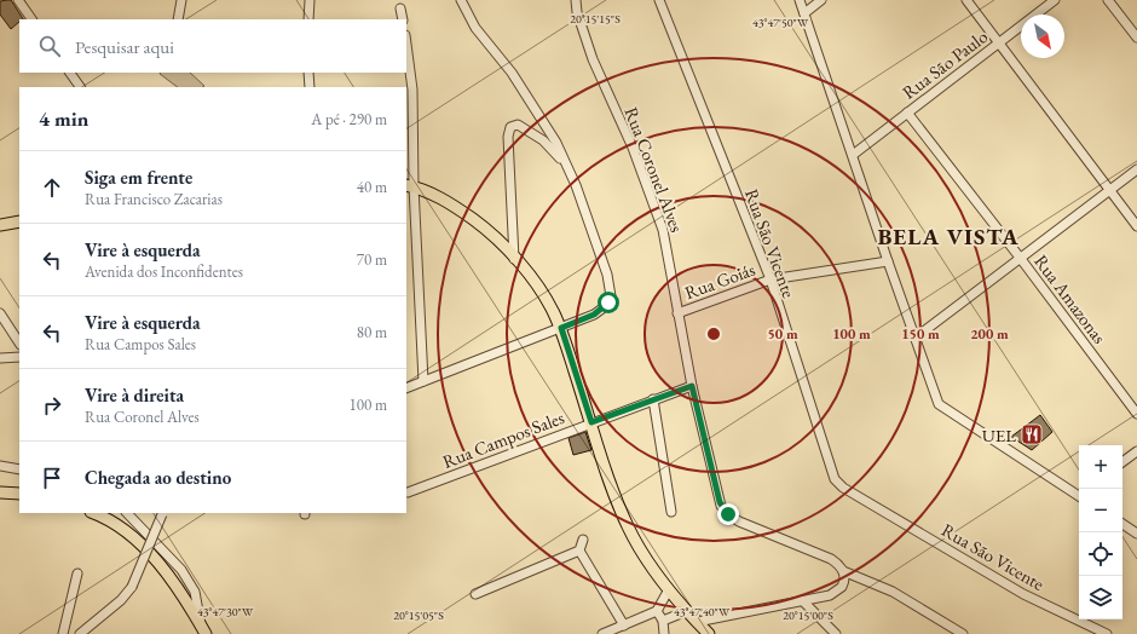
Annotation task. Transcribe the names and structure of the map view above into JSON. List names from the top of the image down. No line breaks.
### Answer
{"streets":{"street":["Rua São Paulo","Rua Coronel Alves","Rua São Vicente","Rua Goiás","Rua Amazonas","Rua Campos Sales"]},"crossings":[["Rua São Paulo","Rua Amazonas"],["Rua Coronel Alves","Rua Goiás"],["Rua Coronel Alves","Rua Campos Sales"],["Rua São Vicente","Rua Goiás"]],"districts":["BELA VISTA"],"places":{"restaurant":["UEL"]},"north":"bottom right","page":{"search":"Pesquisar aqui","heading":["4 min","A pé · 290 m"],"list":[["Siga em frente","Rua Francisco Zacarias","40 m"],["Vire à esquerda","Avenida dos Inconfidentes","70 m"],["Vire à esquerda","Rua Campos Sales","80 m"],["Vire à direita","Rua Coronel Alves","100 m"],"Chegada ao destino"],"map_buttons":["+","−"]},"coordinates":["20°15'15\"S","43°47'50\"W","43°47'30\"W","43°47'40\"W","20°15'05\"S","20°15'00\"S"],"rings":["50 m","100 m","150 m","200 m"]}
